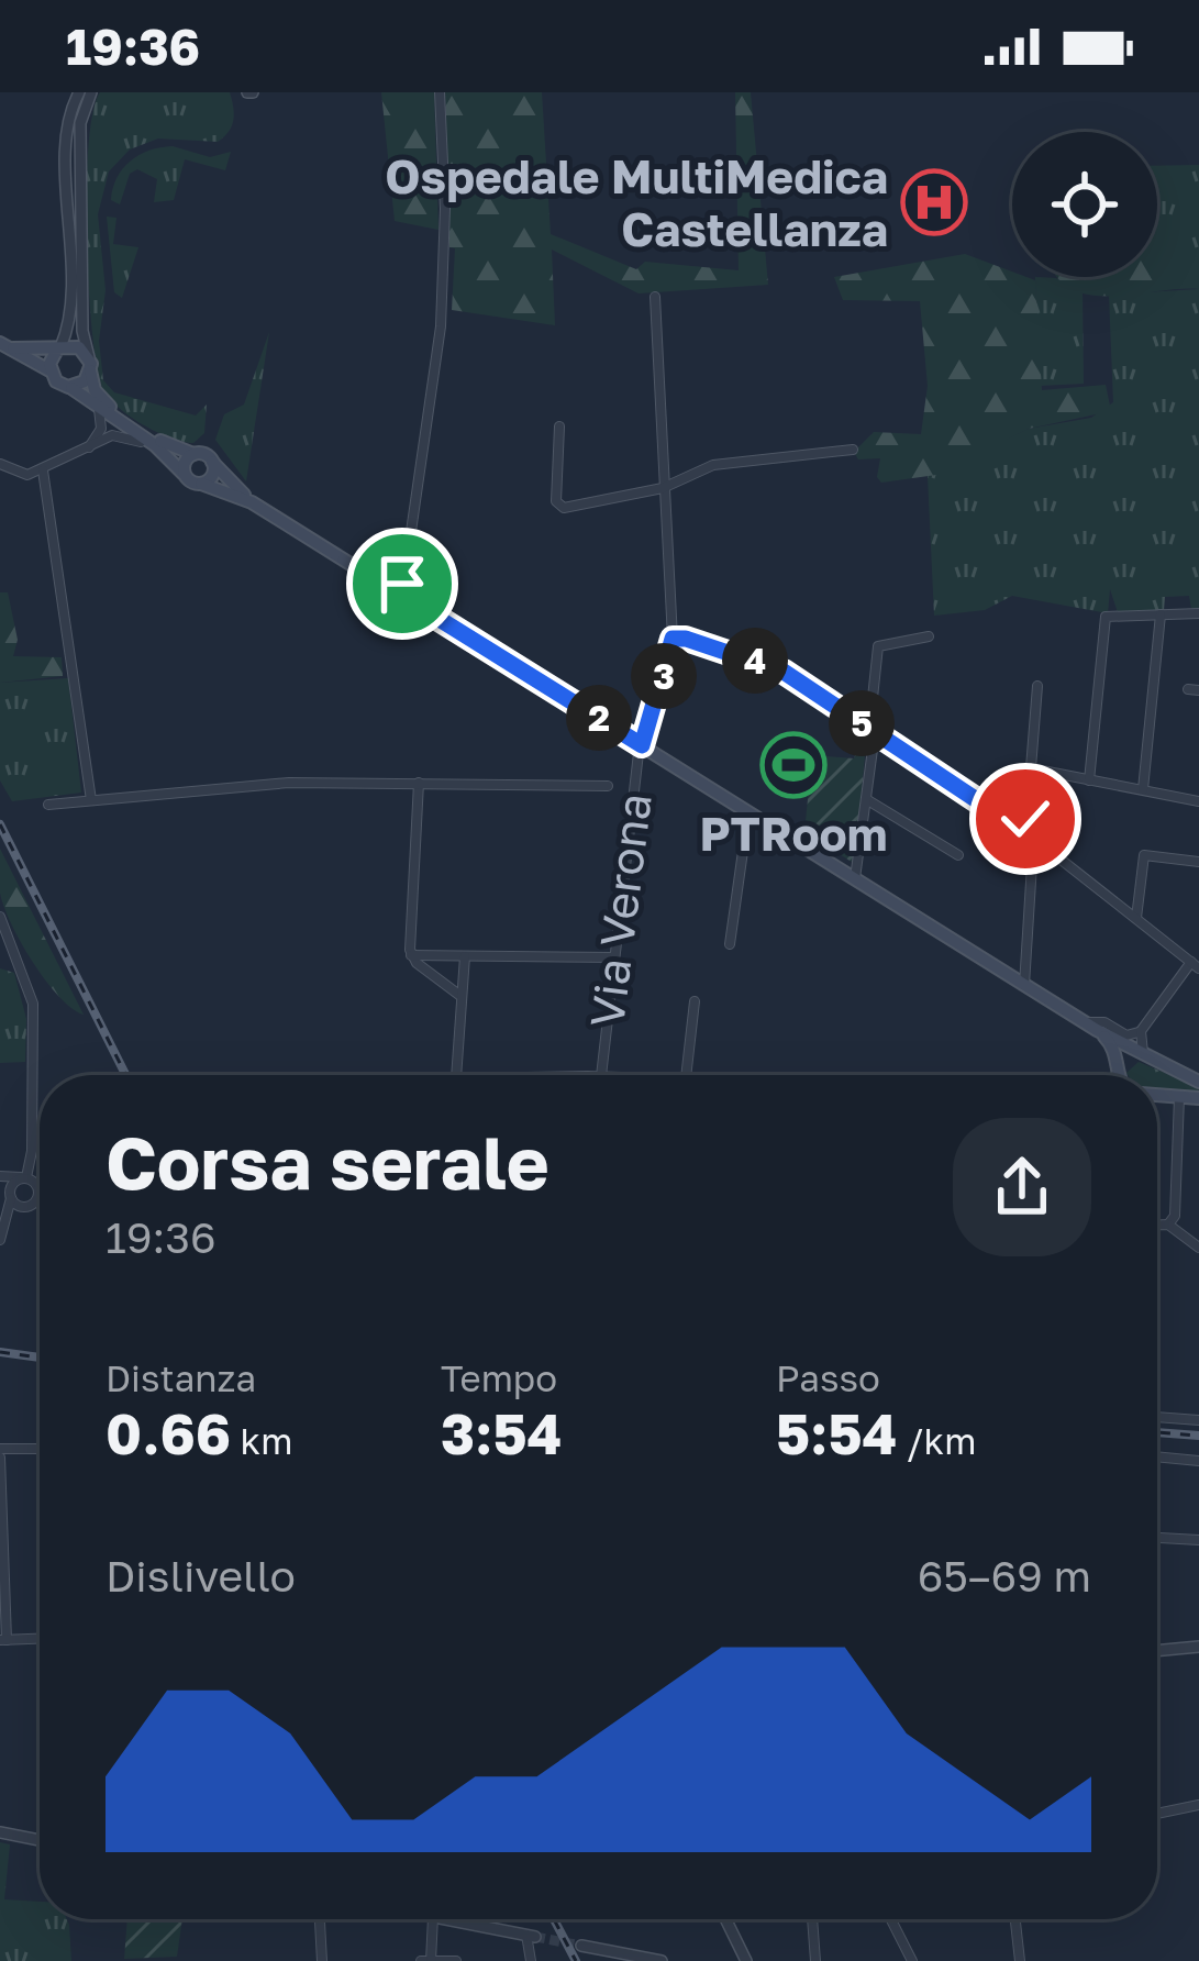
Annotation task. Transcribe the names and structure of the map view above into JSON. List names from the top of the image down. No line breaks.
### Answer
{"streets":{"street":["Via Verona"]},"places":{"hospital":["Ospedale MultiMedica Castellanza"],"sports":["PTRoom"]},"page":{"status":"19:36","pins":["4","3","2","5"],"heading":["Corsa serale","19:36"],"stats":[["Distanza","0.66 km"],["Tempo","3:54"],["Passo","5:54 /km"]],"chart":["Dislivello","65–69 m"]}}
